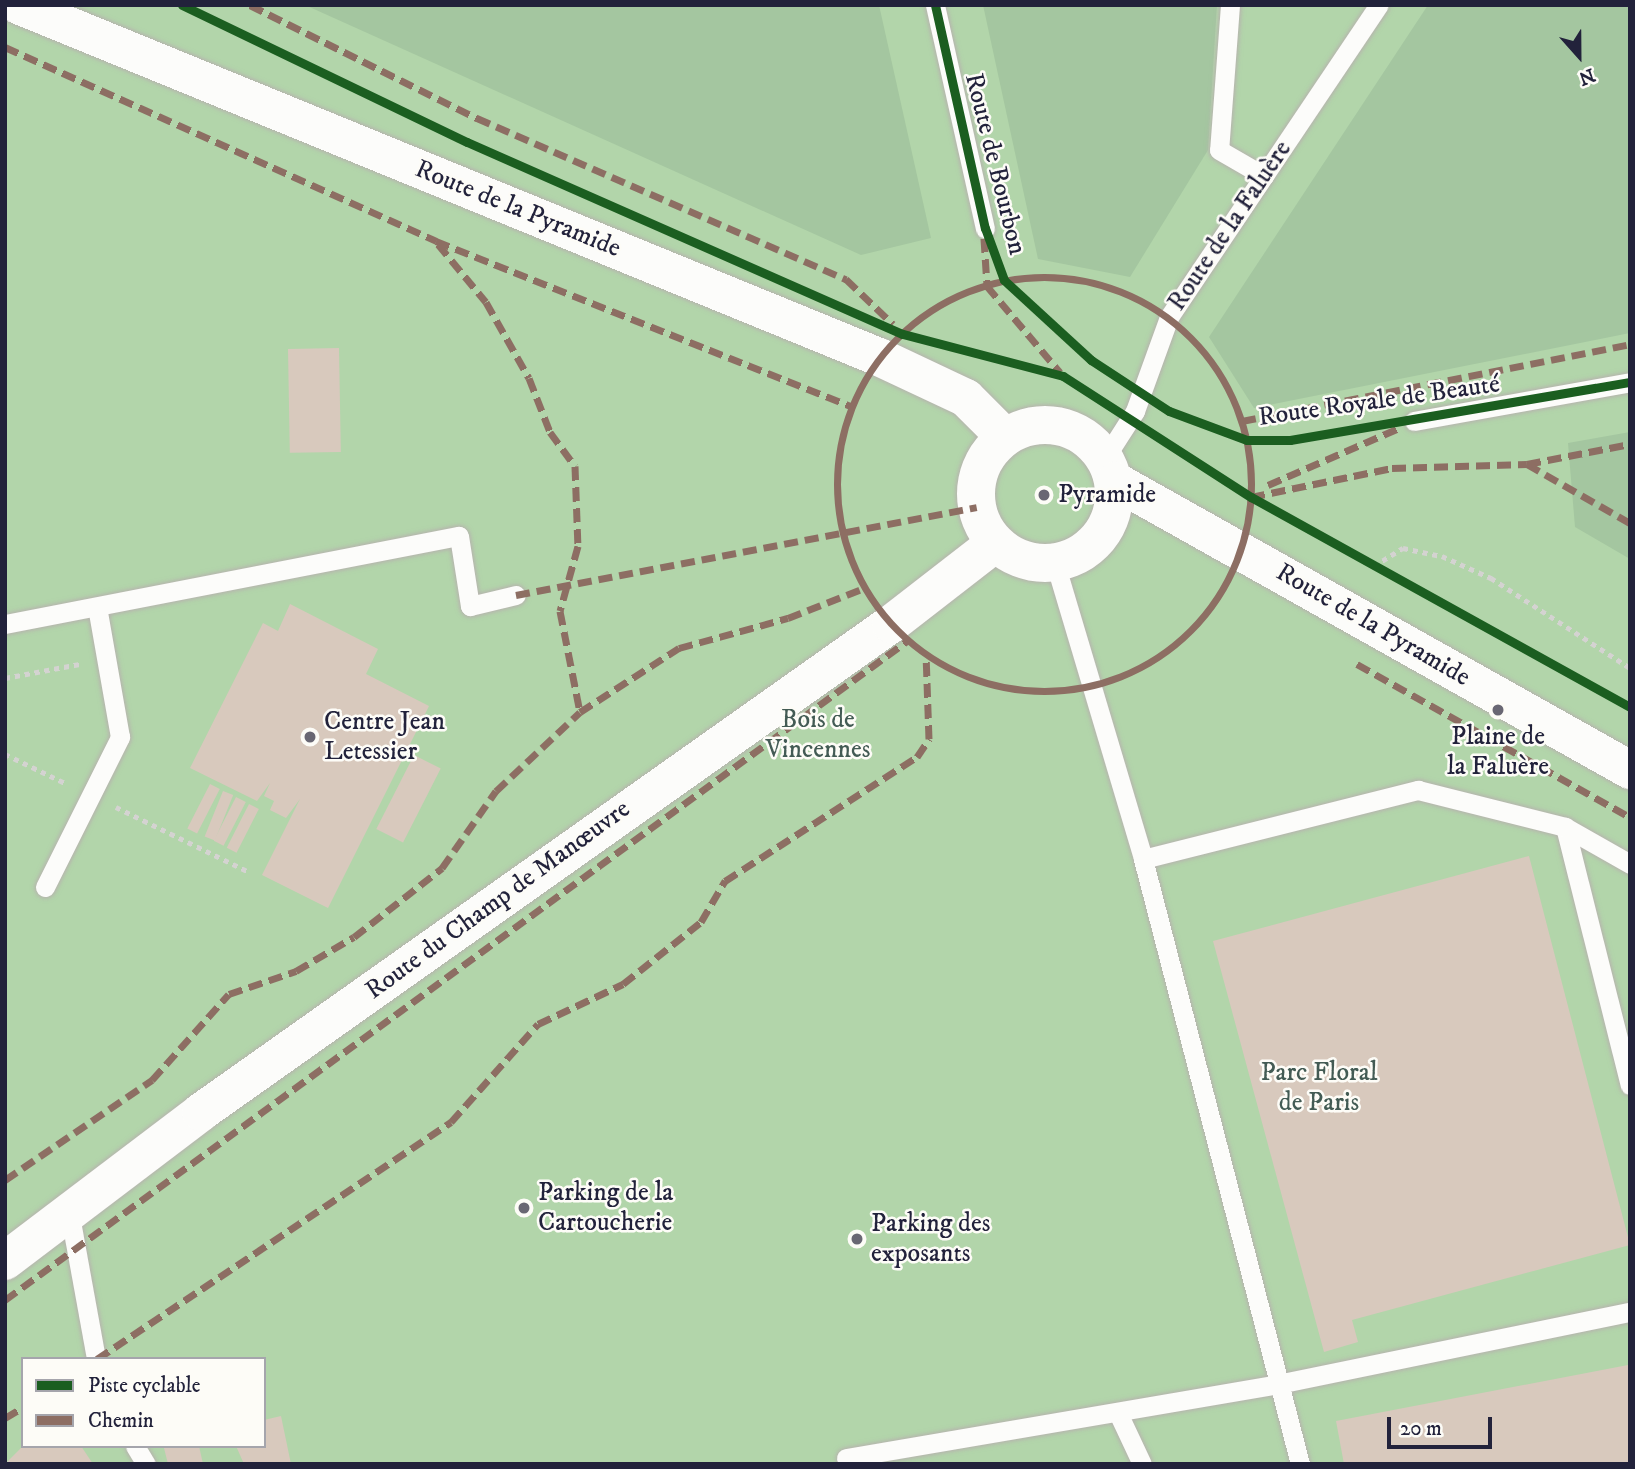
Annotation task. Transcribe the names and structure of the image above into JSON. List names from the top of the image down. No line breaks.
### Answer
{"streets":{"street":["Route de la Pyramide","Route du Champ de Manœuvre"],"lane":["Route de Bourbon","Route de la Faluère","Route Royale de Beauté"]},"crossings":[["Route de la Pyramide","Route de la Faluère"],["Route de la Pyramide","Route du Champ de Manœuvre"],["Route de la Faluère","Route du Champ de Manœuvre"]],"parks":["Bois de Vincennes","Parc Floral de Paris"],"places":["Pyramide","Plaine de la Faluère","Centre Jean Letessier","Parking de la Cartoucherie","Parking des exposants"],"legend":["Piste cyclable","Chemin"],"scale_bar":"20 m","north":"bottom"}
